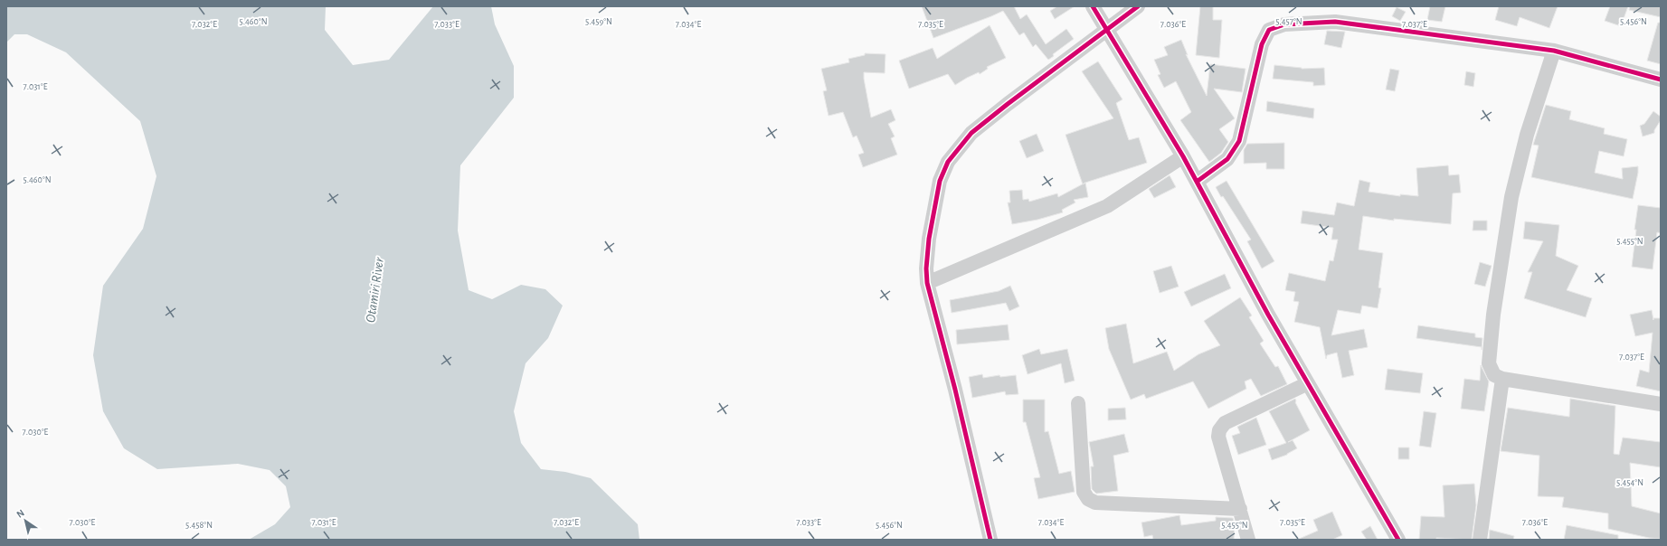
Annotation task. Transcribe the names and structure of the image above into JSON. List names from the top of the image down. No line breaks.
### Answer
{"water":["Otamiri River"],"north":"top left","coordinates":["5.460°N","5.457°N","5.459°N","5.456°N","7.032°E","7.033°E","7.035°E","7.034°E","7.036°E","7.037°E","7.031°E","5.455°N","7.030°E","5.454°N","5.458°N"]}
